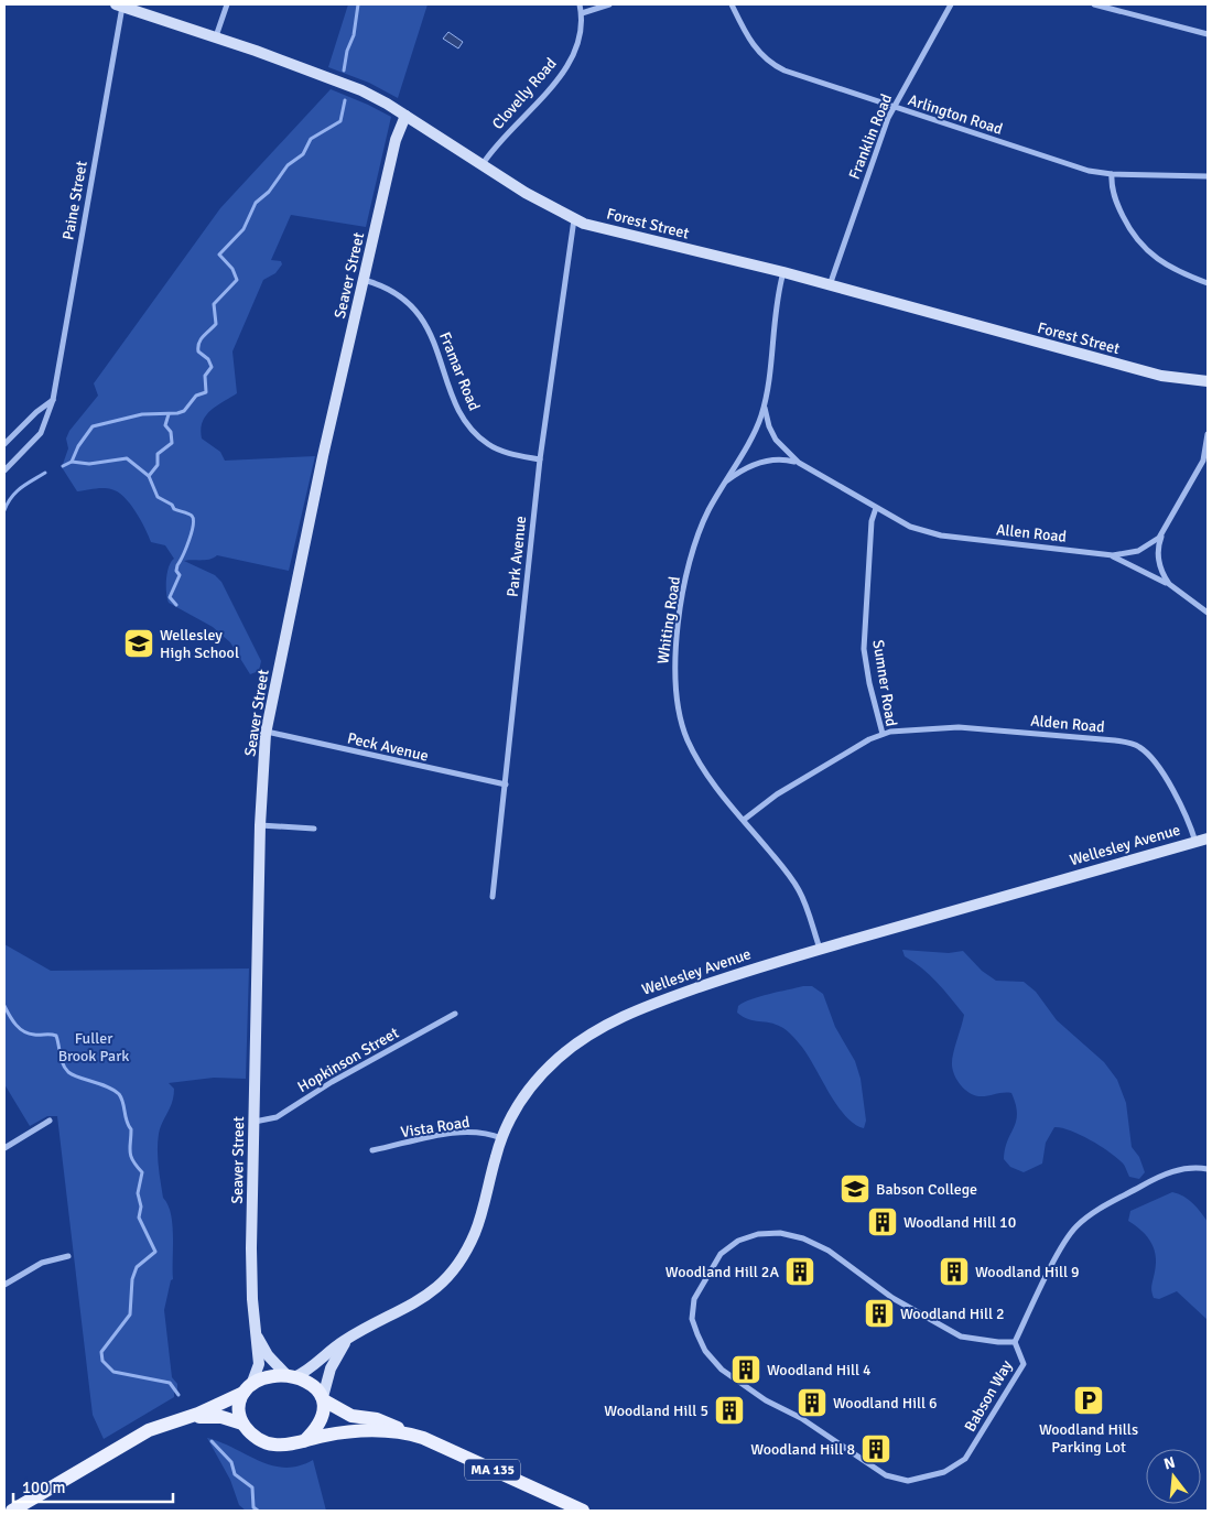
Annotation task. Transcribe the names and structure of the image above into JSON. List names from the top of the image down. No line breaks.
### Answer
{"streets":{"main road":["MA 135"],"street":["Clovelly Road","Arlington Road","Franklin Road","Paine Street","Forest Street","Seaver Street","Framar Road","Allen Road","Park Avenue","Whiting Road","Sumner Road","Alden Road","Peck Avenue","Wellesley Avenue","Hopkinson Street","Vista Road","Babson Way"]},"crossings":[["Clovelly Road","Forest Street"],["Arlington Road","Franklin Road"],["Franklin Road","Forest Street"],["Paine Street","Forest Street"],["Forest Street","Seaver Street"],["Forest Street","Park Avenue"],["Forest Street","Whiting Road"],["Seaver Street","Framar Road"],["Seaver Street","Peck Avenue"],["Seaver Street","Wellesley Avenue"],["Seaver Street","Hopkinson Street"],["Seaver Street","MA 135"],["Framar Road","Park Avenue"],["Allen Road","Whiting Road"],["Allen Road","Sumner Road"],["Park Avenue","Peck Avenue"],["Whiting Road","Sumner Road"],["Whiting Road","Wellesley Avenue"],["Sumner Road","Alden Road"],["Alden Road","Wellesley Avenue"],["Wellesley Avenue","Vista Road"],["Wellesley Avenue","MA 135"]],"parks":["Fuller Brook Park"],"places":{"school or university":["Wellesley High School","Babson College"],"building":["Woodland Hill 10","Woodland Hill 2A","Woodland Hill 9","Woodland Hill 2","Woodland Hill 4","Woodland Hill 6","Woodland Hill 5","Woodland Hill 8"],"parking":["Woodland Hills Parking Lot"]},"scale_bar":"100 m","north":"top"}
